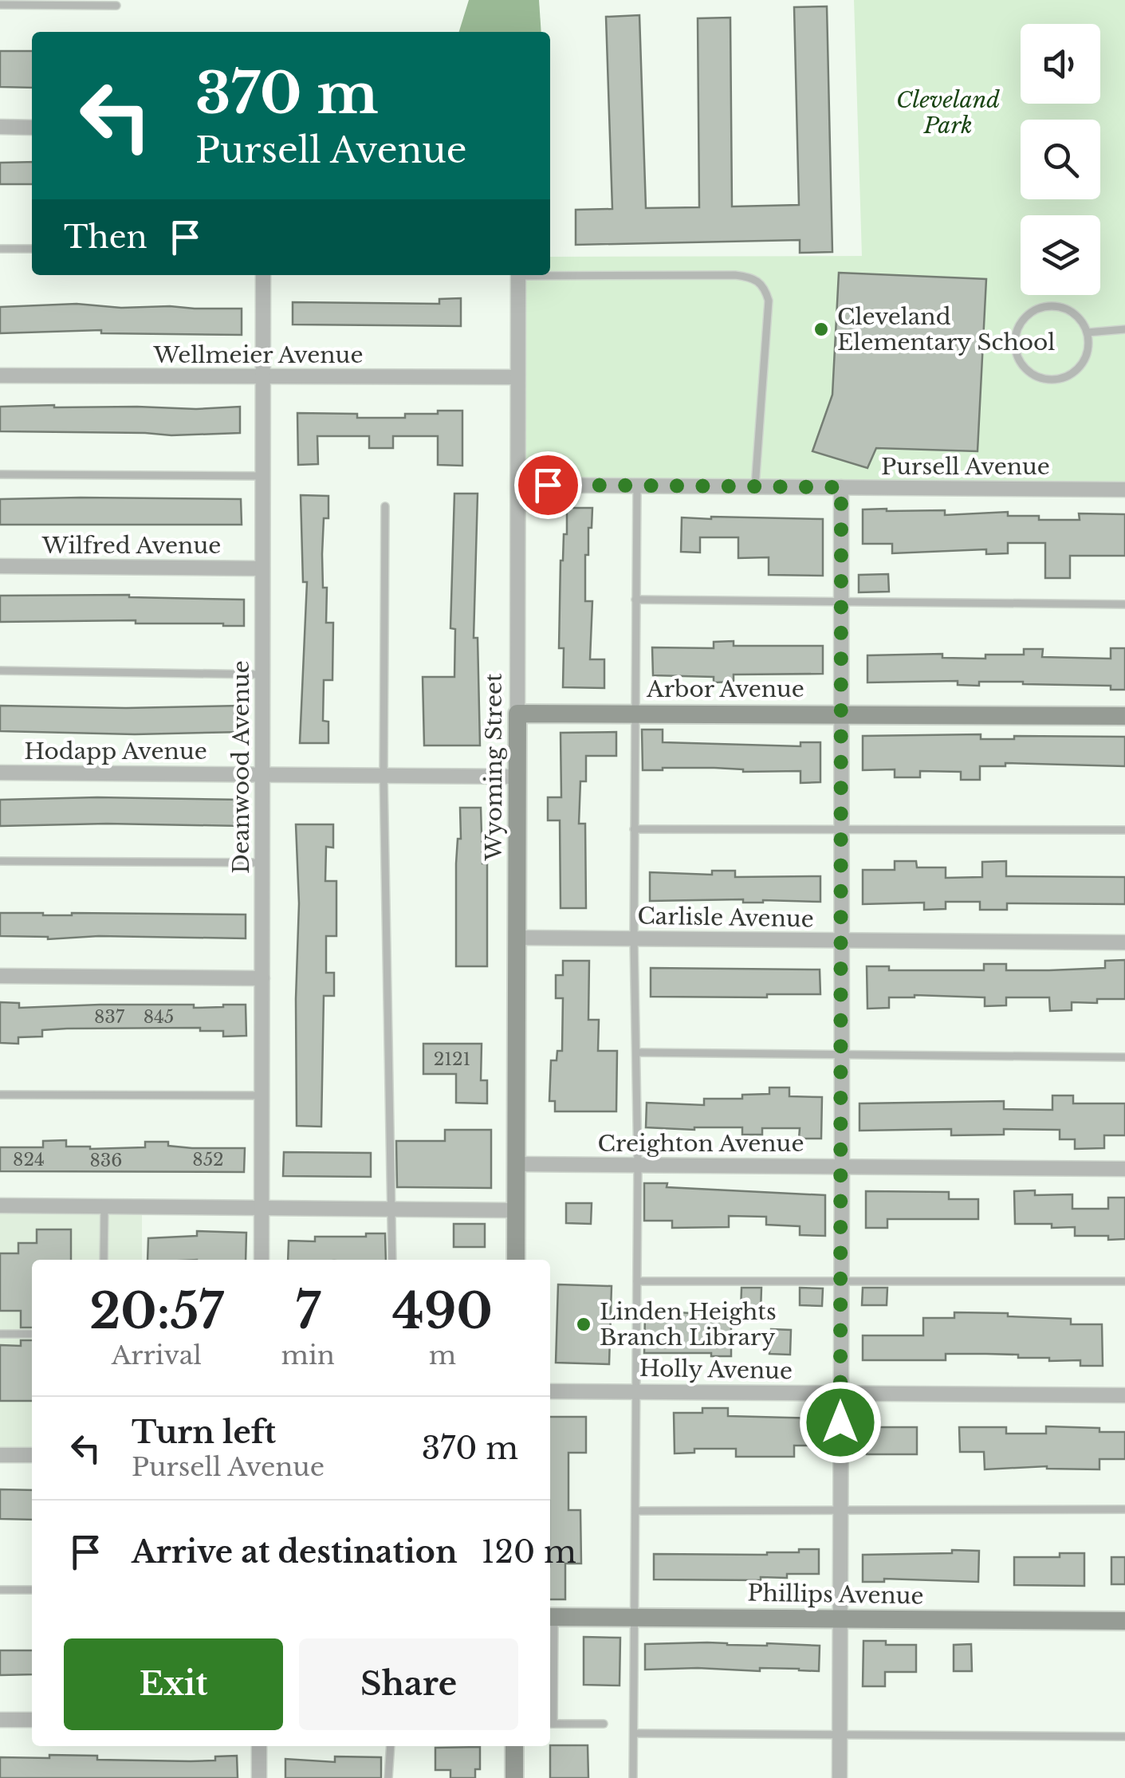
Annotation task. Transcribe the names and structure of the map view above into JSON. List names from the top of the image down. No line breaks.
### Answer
{"streets":{"street":["Wellmeier Avenue","Pursell Avenue","Wilfred Avenue","Arbor Avenue","Hodapp Avenue","Deanwood Avenue","Wyoming Street","Carlisle Avenue","Creighton Avenue","Holly Avenue","Phillips Avenue"]},"crossings":[["Wellmeier Avenue","Deanwood Avenue"],["Wellmeier Avenue","Wyoming Street"],["Pursell Avenue","Wyoming Street"],["Wilfred Avenue","Deanwood Avenue"],["Arbor Avenue","Wyoming Street"],["Hodapp Avenue","Deanwood Avenue"],["Hodapp Avenue","Wyoming Street"],["Wyoming Street","Carlisle Avenue"],["Wyoming Street","Creighton Avenue"]],"parks":["Cleveland Park"],"places":["Cleveland Elementary School","Linden Heights Branch Library"],"house_numbers":["837","845","2121","824","852","836"],"page":{"turn":["370 m","Pursell Avenue"],"then":"Then","eta":["20:57","Arrival","7","min","490","m"],"list":[{"name":"Turn left","note":"Pursell Avenue","value":"370 m"},{"name":"Arrive at destination","value":"120 m"}],"buttons":["Exit","Share"]}}
